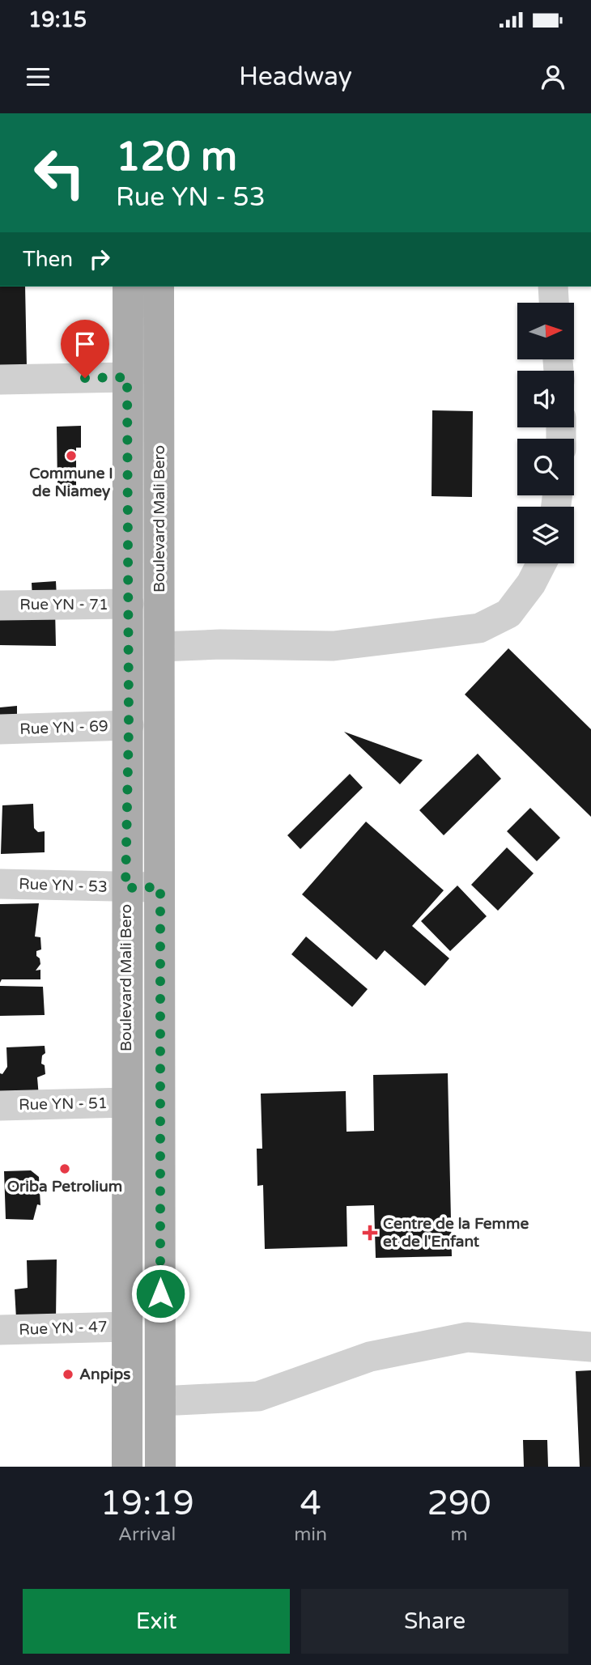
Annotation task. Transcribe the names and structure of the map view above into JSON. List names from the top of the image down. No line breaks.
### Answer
{"streets":{"main road":["Boulevard Mali Bero"],"street":["Rue YN - 71","Rue YN - 69","Rue YN - 53","Rue YN - 51","Rue YN - 47"]},"crossings":[["Boulevard Mali Bero","Rue YN - 71"],["Boulevard Mali Bero","Rue YN - 69"],["Boulevard Mali Bero","Rue YN - 53"],["Boulevard Mali Bero","Rue YN - 51"],["Boulevard Mali Bero","Rue YN - 47"]],"places":{"other":["Commune I de Niamey","Oriba Petrolium","Anpips"],"health":["Centre de la Femme et de l'Enfant"]},"north":"right","page":{"status":"19:15","header":"Headway","turn":["120 m","Rue YN - 53"],"then":"Then","eta":["19:19","Arrival","4","min","290","m"],"buttons":["Exit","Share"]}}
